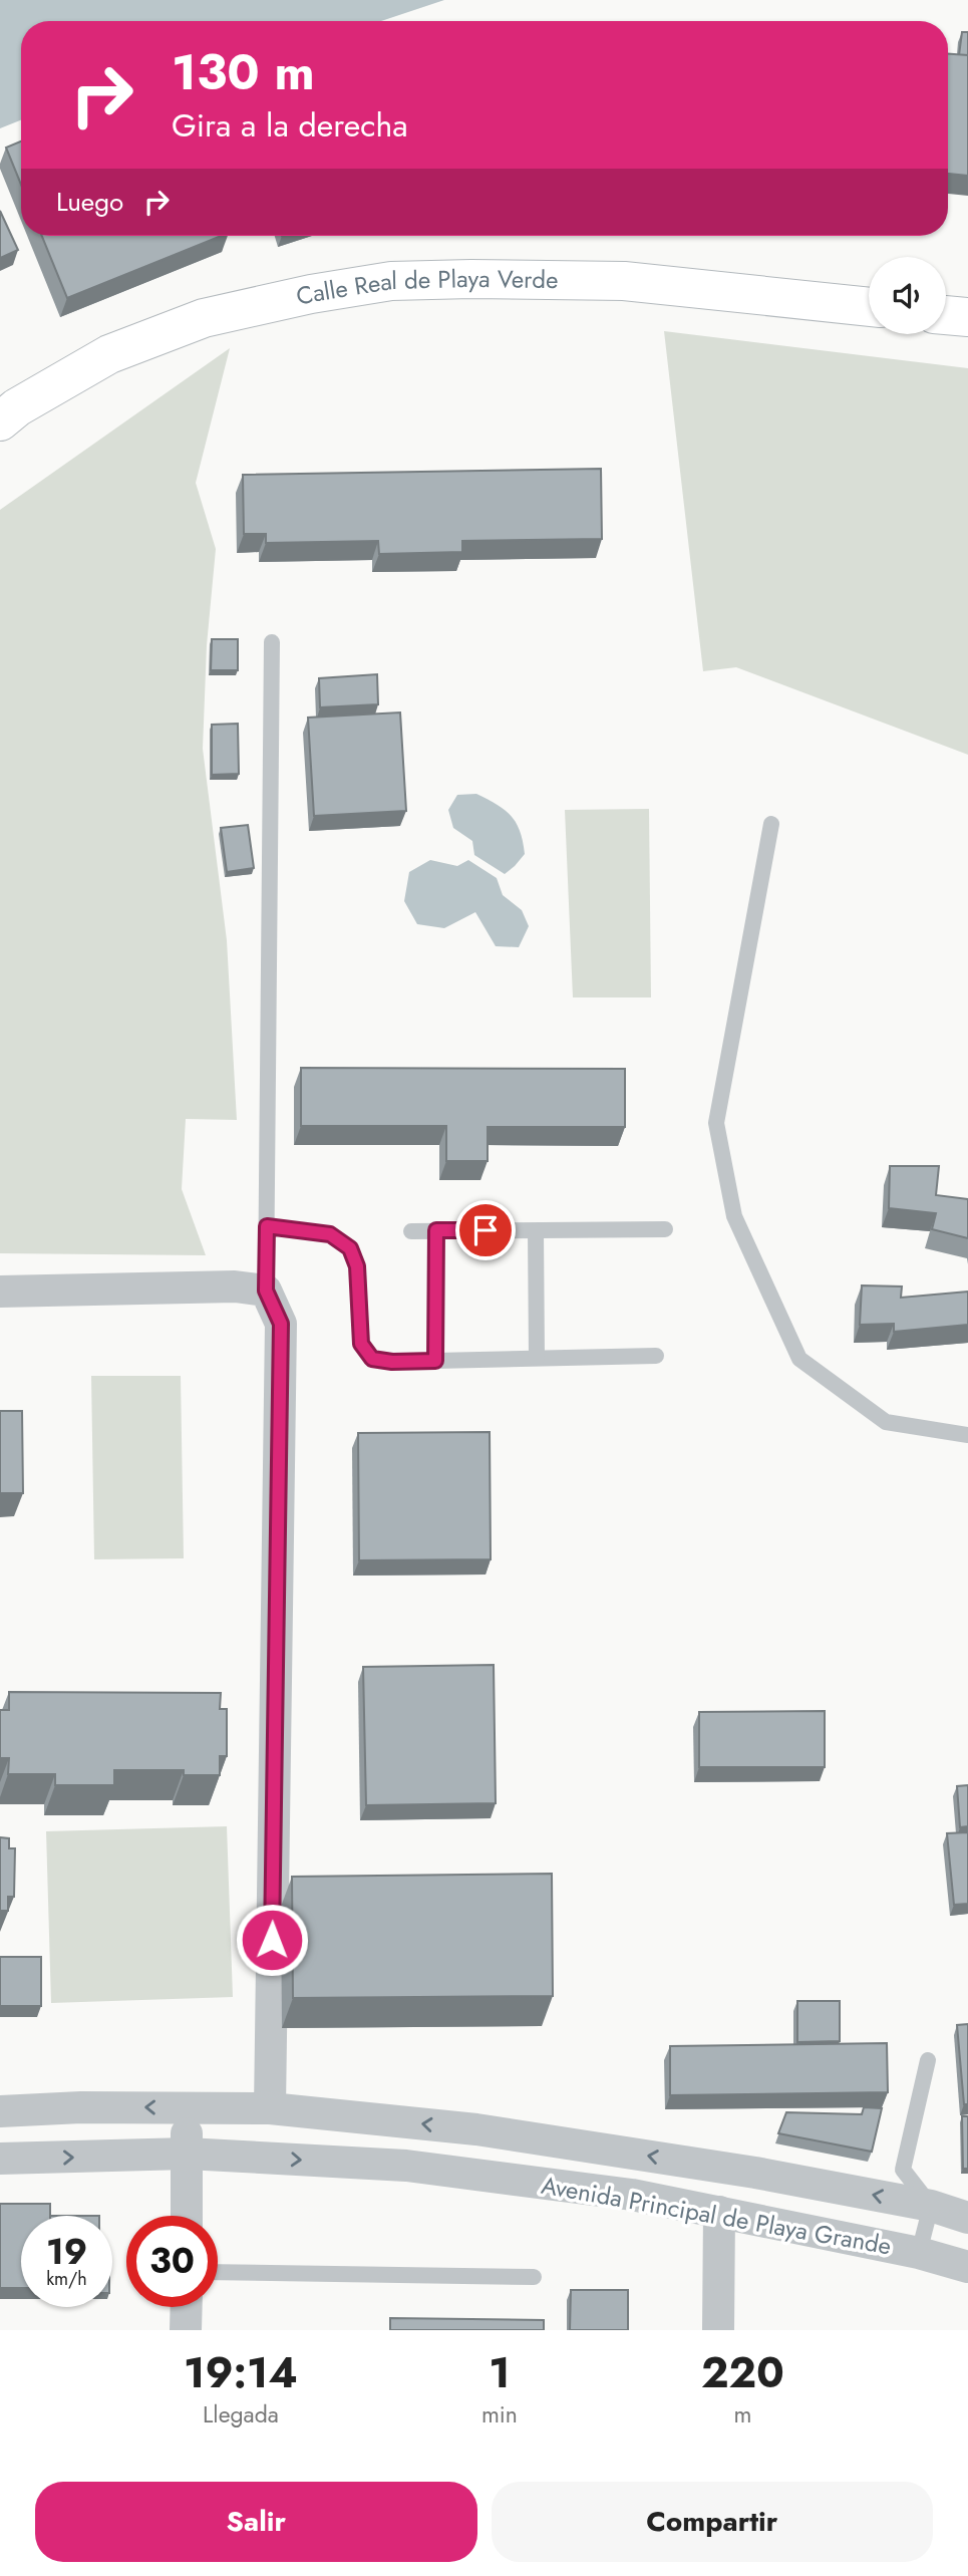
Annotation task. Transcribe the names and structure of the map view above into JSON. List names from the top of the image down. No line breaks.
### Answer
{"streets":{"street":["Calle Real de Playa Verde","Avenida Principal de Playa Grande"]},"page":{"turn":["130 m","Gira a la derecha"],"then":"Luego","speed":"19 km/h","limit":"30","eta":["19:14","Llegada","1","min","220","m"],"buttons":["Salir","Compartir"]}}
